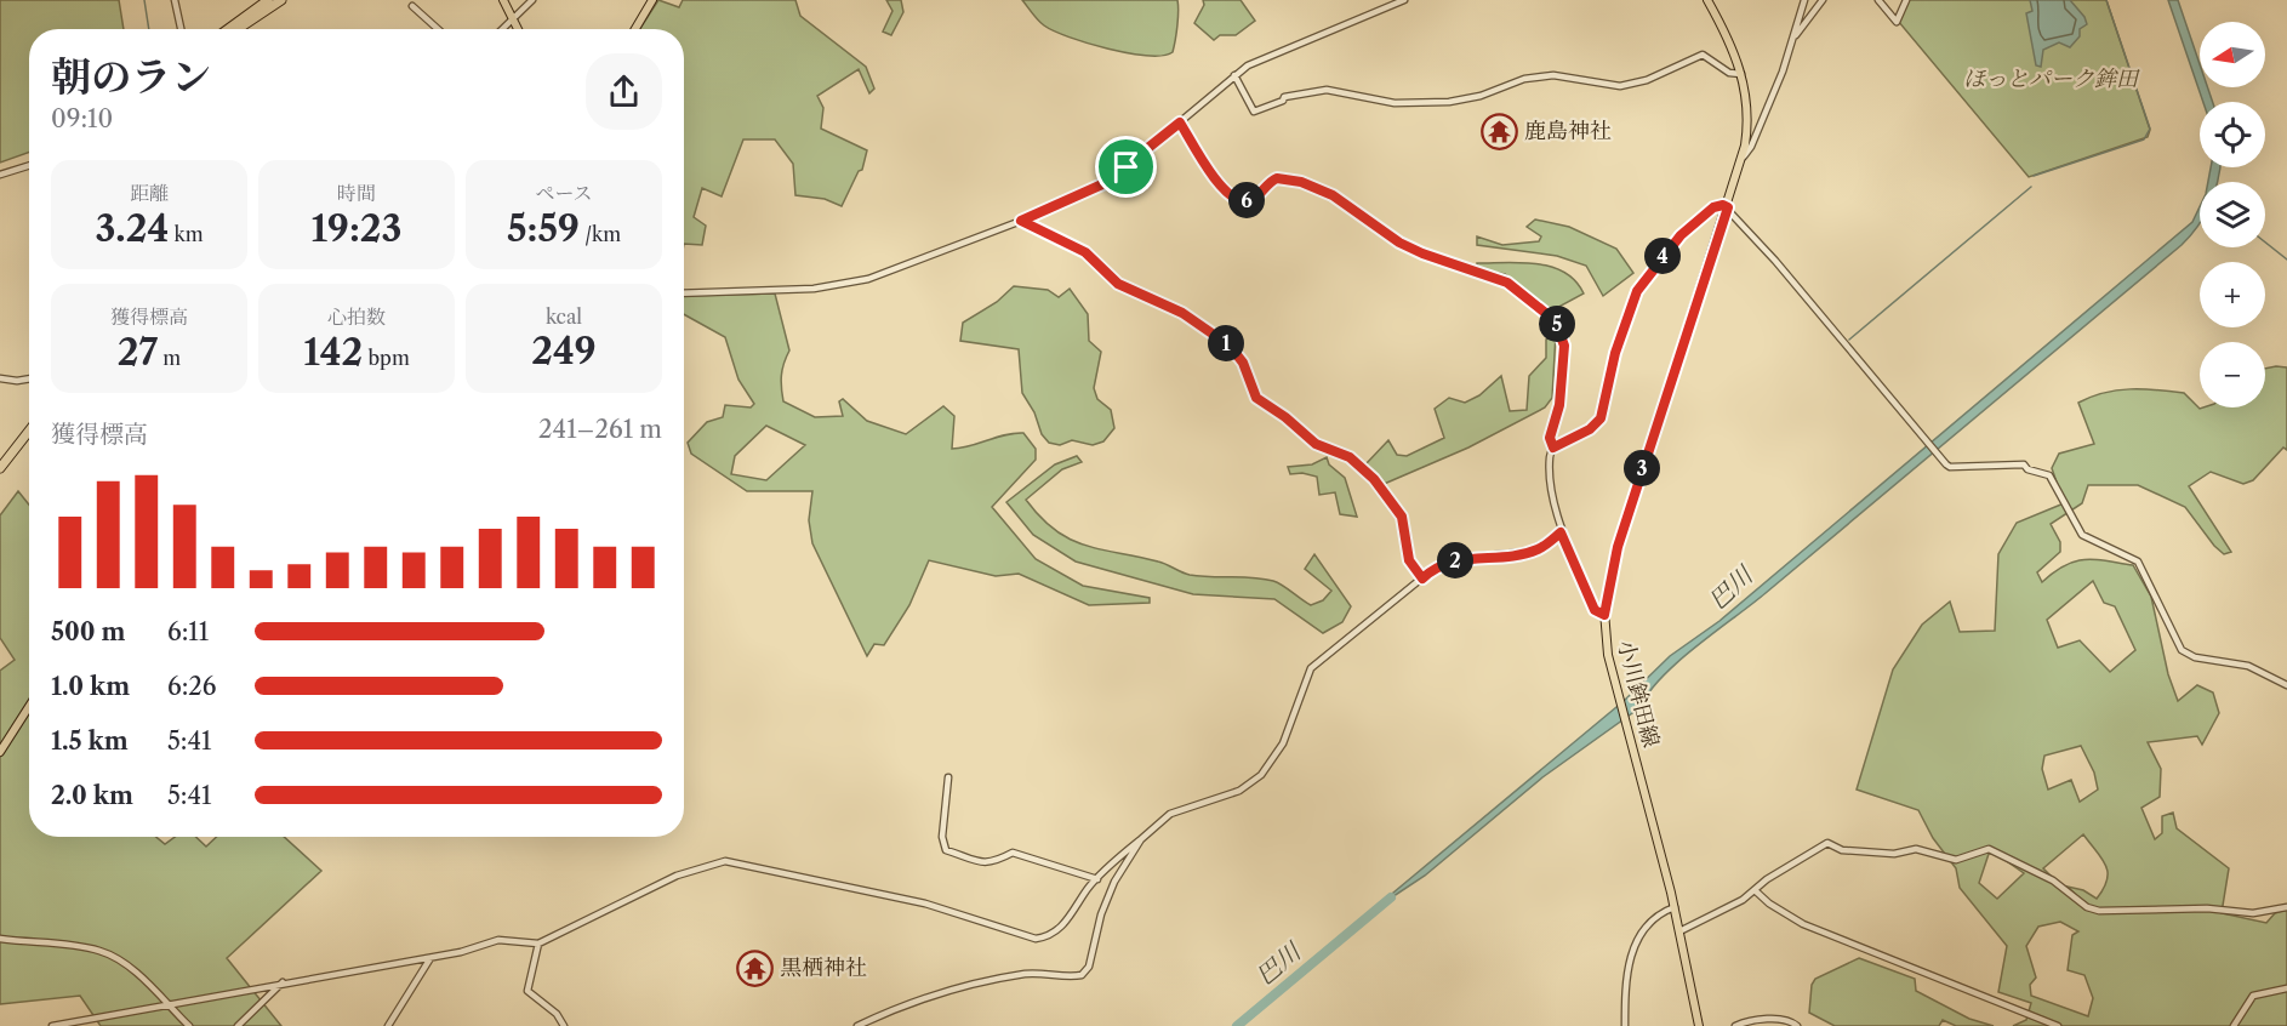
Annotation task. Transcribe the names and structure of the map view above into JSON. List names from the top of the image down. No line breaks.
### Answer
{"streets":{"main road":["小川鉾田線"]},"water":["巴川"],"parks":["ほっとパーク鉾田"],"places":{"temple":["鹿島神社","黒栖神社"]},"north":"left","page":{"map_buttons":["+","−"],"heading":["朝のラン","09:10"],"stats":[["距離","3.24 km"],["時間","19:23"],["ペース","5:59 /km"],["獲得標高","27 m"],["心拍数","142 bpm"],["kcal","249"]],"pins":["6","4","5","1","3","2"],"chart":["獲得標高","241–261 m"],"list":[{"name":"500 m","note":"6:11"},{"name":"1.0 km","note":"6:26"},{"name":"1.5 km","note":"5:41"},{"name":"2.0 km","note":"5:41"}]}}
